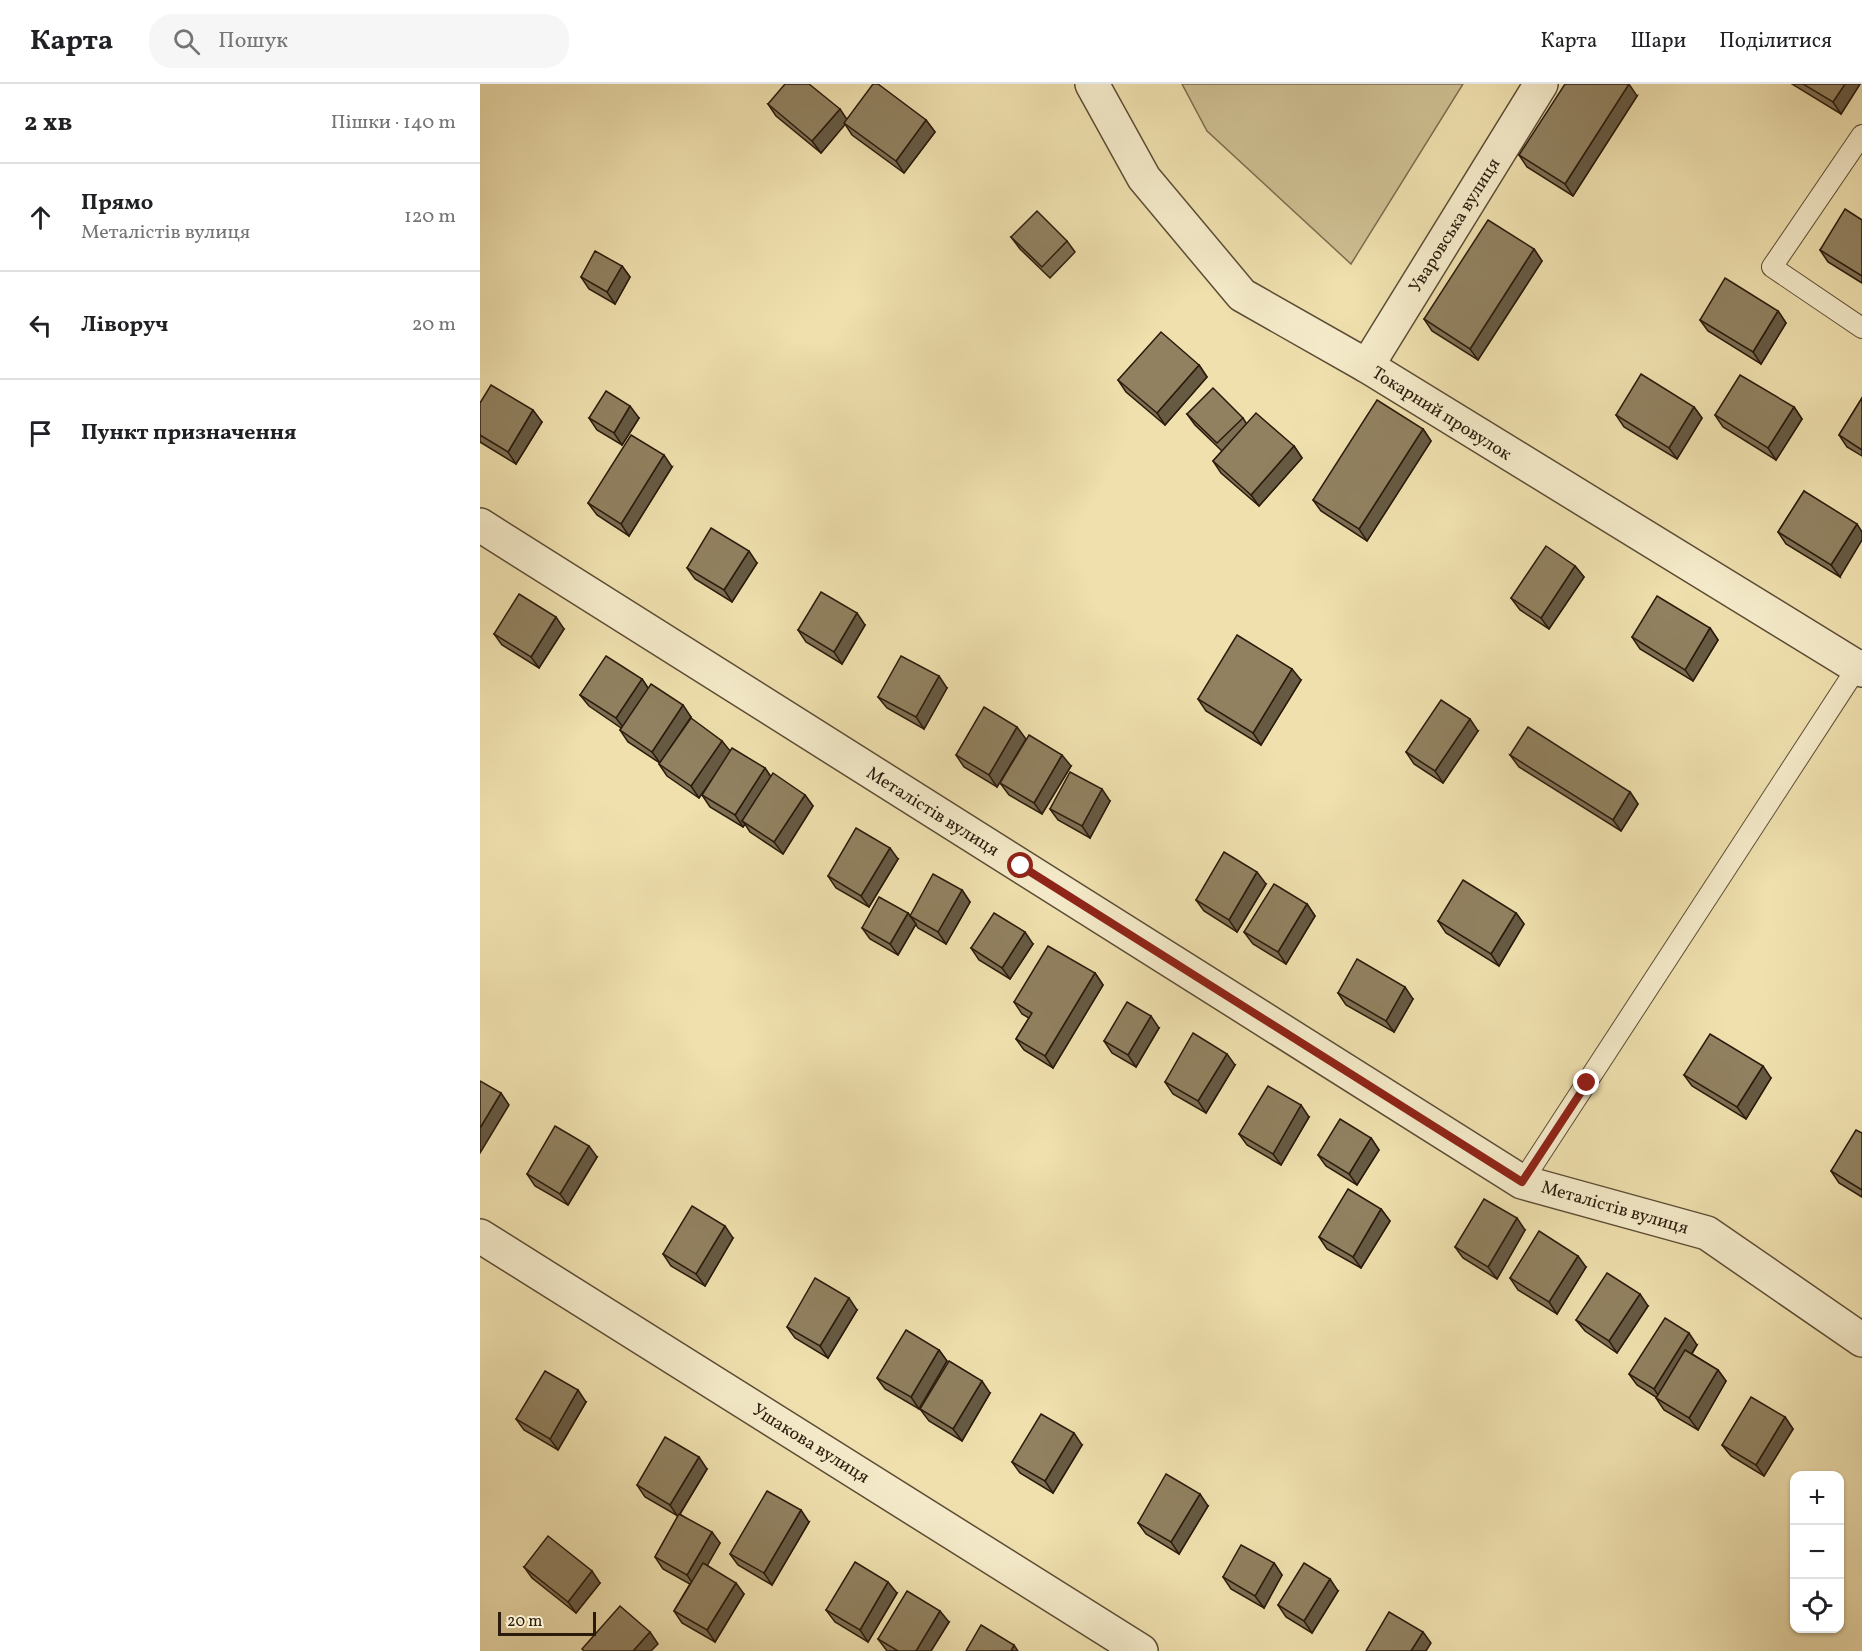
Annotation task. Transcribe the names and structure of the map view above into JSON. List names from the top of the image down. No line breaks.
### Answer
{"streets":{"street":["Уваровська вулиця","Токарний провулок","Металістів вулиця","Ушакова вулиця"]},"crossings":[["Уваровська вулиця","Токарний провулок"]],"scale_bar":"20 m","page":{"header":"Карта","search":"Пошук","nav":["Карта","Шари","Поділитися"],"heading":["2 хв","Пішки · 140 m"],"list":[["Прямо","Металістів вулиця","120 m"],["Ліворуч","20 m"],"Пункт призначення"],"map_buttons":["+","−"],"scale":"20 m"}}
